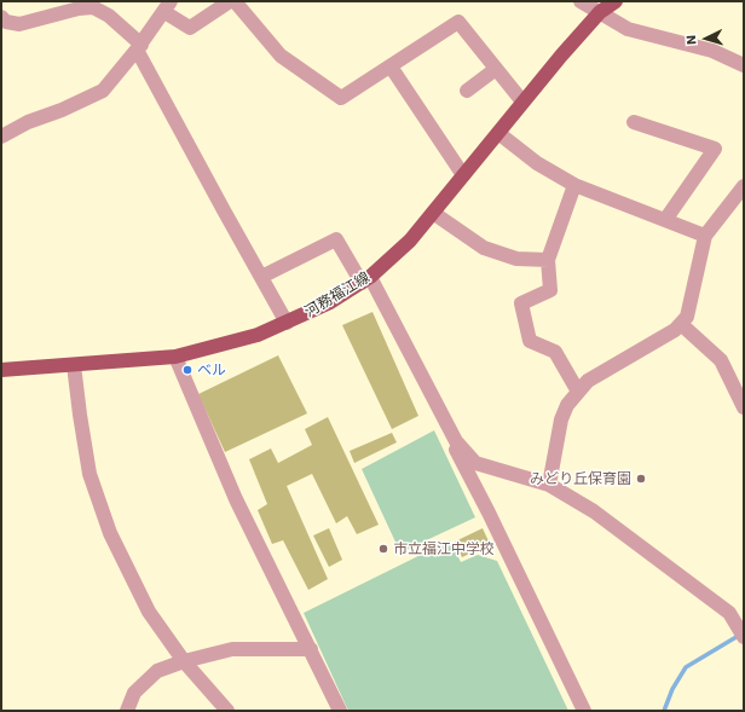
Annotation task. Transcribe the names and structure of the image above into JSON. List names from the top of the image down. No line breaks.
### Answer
{"streets":{"main road":["河務福江線"]},"places":["ベル","みどり丘保育園","市立福江中学校"],"north":"left"}
